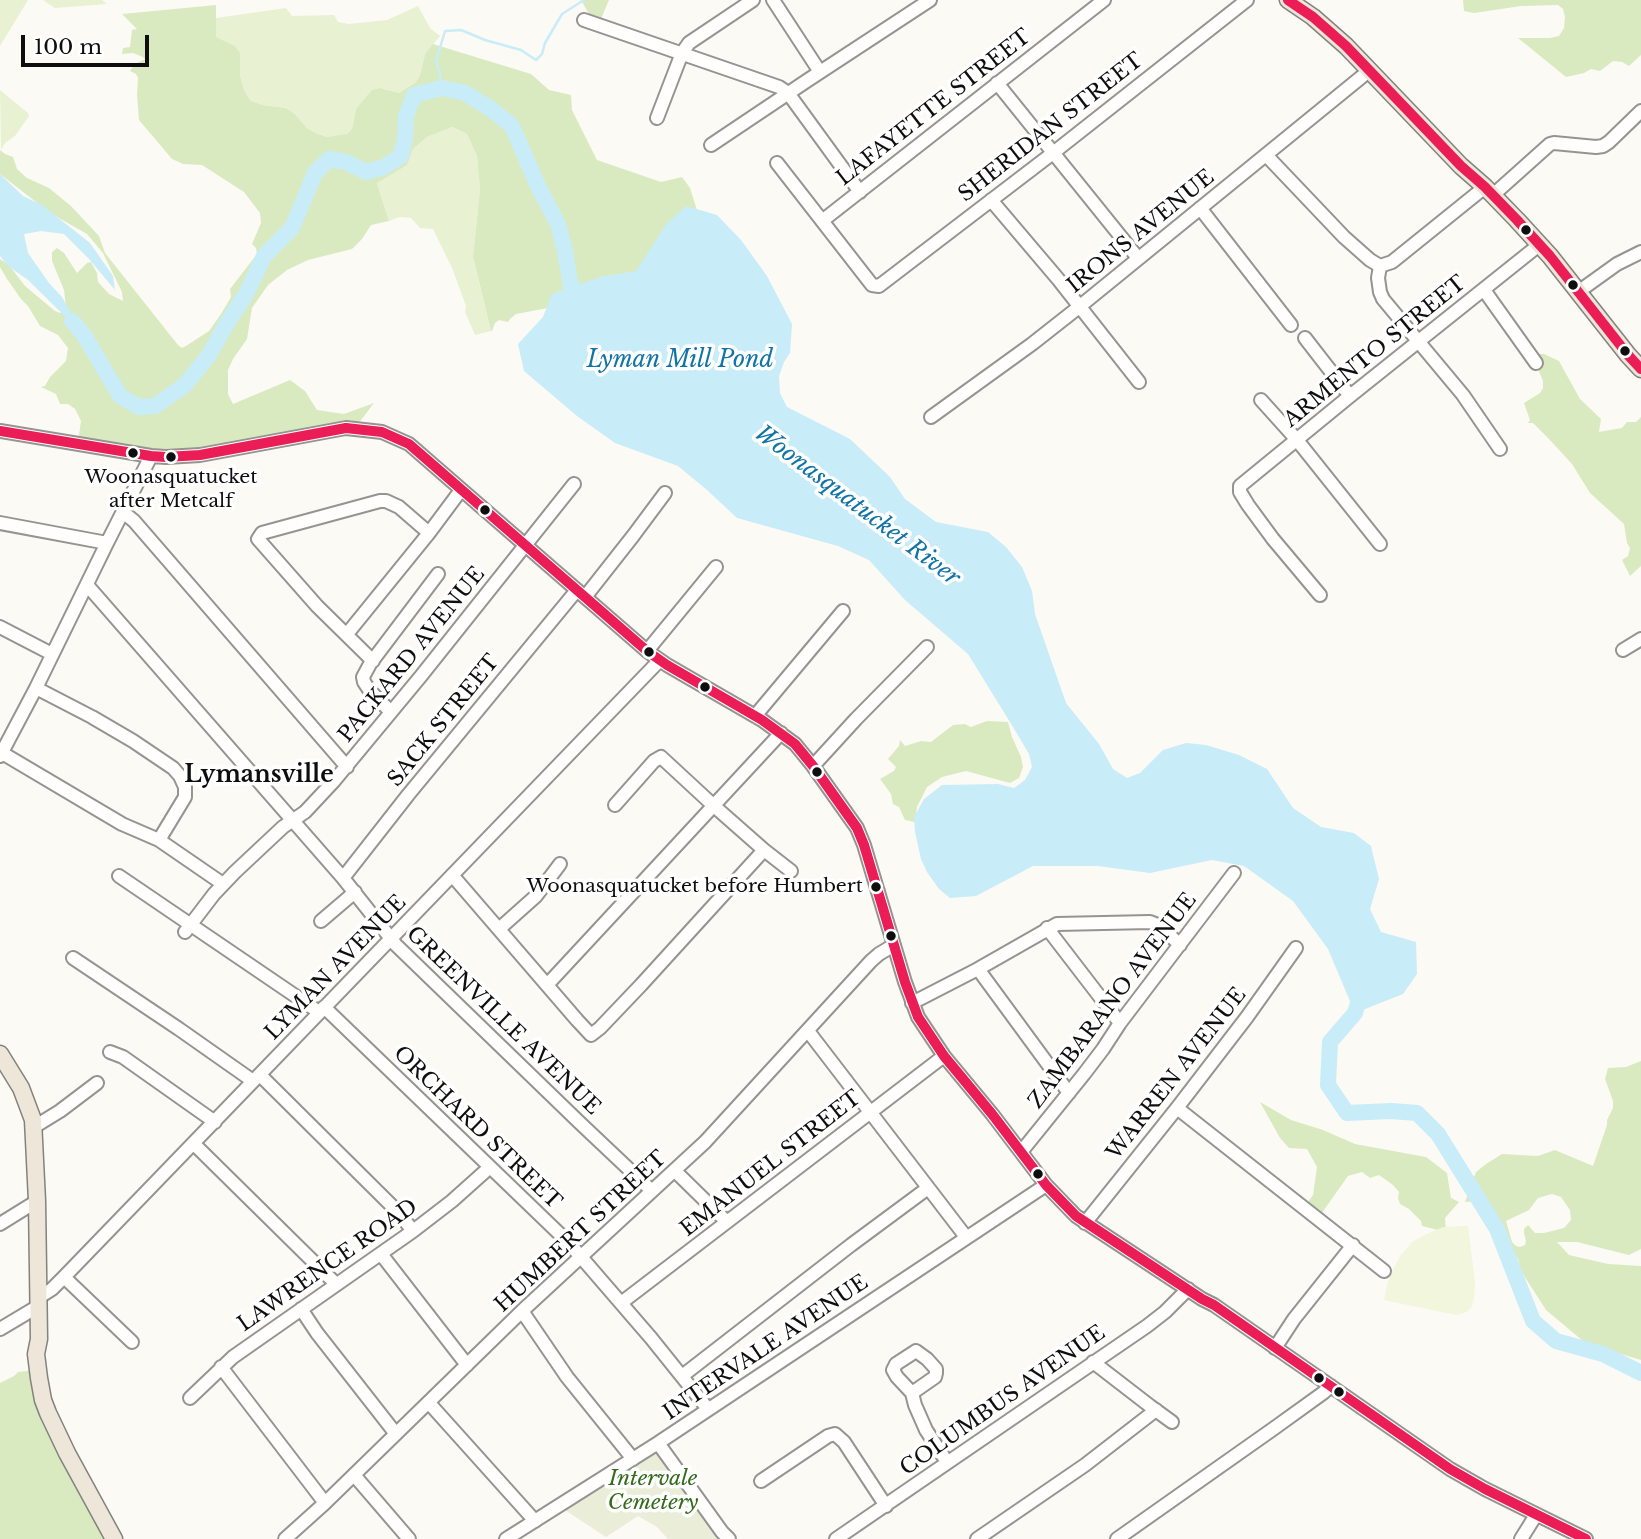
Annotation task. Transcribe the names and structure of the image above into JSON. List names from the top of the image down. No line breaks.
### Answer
{"streets":{"street":["LAFAYETTE STREET","SHERIDAN STREET","IRONS AVENUE","ARMENTO STREET","PACKARD AVENUE","SACK STREET","LYMAN AVENUE","ZAMBARANO AVENUE","GREENVILLE AVENUE","WARREN AVENUE","ORCHARD STREET","EMANUEL STREET","HUMBERT STREET","LAWRENCE ROAD","INTERVALE AVENUE","COLUMBUS AVENUE"]},"crossings":[["LAFAYETTE STREET","SHERIDAN STREET"],["PACKARD AVENUE","GREENVILLE AVENUE"],["PACKARD AVENUE","ORCHARD STREET"],["SACK STREET","GREENVILLE AVENUE"],["LYMAN AVENUE","GREENVILLE AVENUE"],["LYMAN AVENUE","ORCHARD STREET"],["GREENVILLE AVENUE","HUMBERT STREET"],["ORCHARD STREET","EMANUEL STREET"],["ORCHARD STREET","HUMBERT STREET"],["ORCHARD STREET","LAWRENCE ROAD"],["ORCHARD STREET","INTERVALE AVENUE"]],"districts":["Lymansville"],"water":["Lyman Mill Pond","Woonasquatucket River"],"parks":["Intervale Cemetery"],"places":["Woonasquatucket after Metcalf","Woonasquatucket before Humbert"],"scale_bar":"100 m"}
